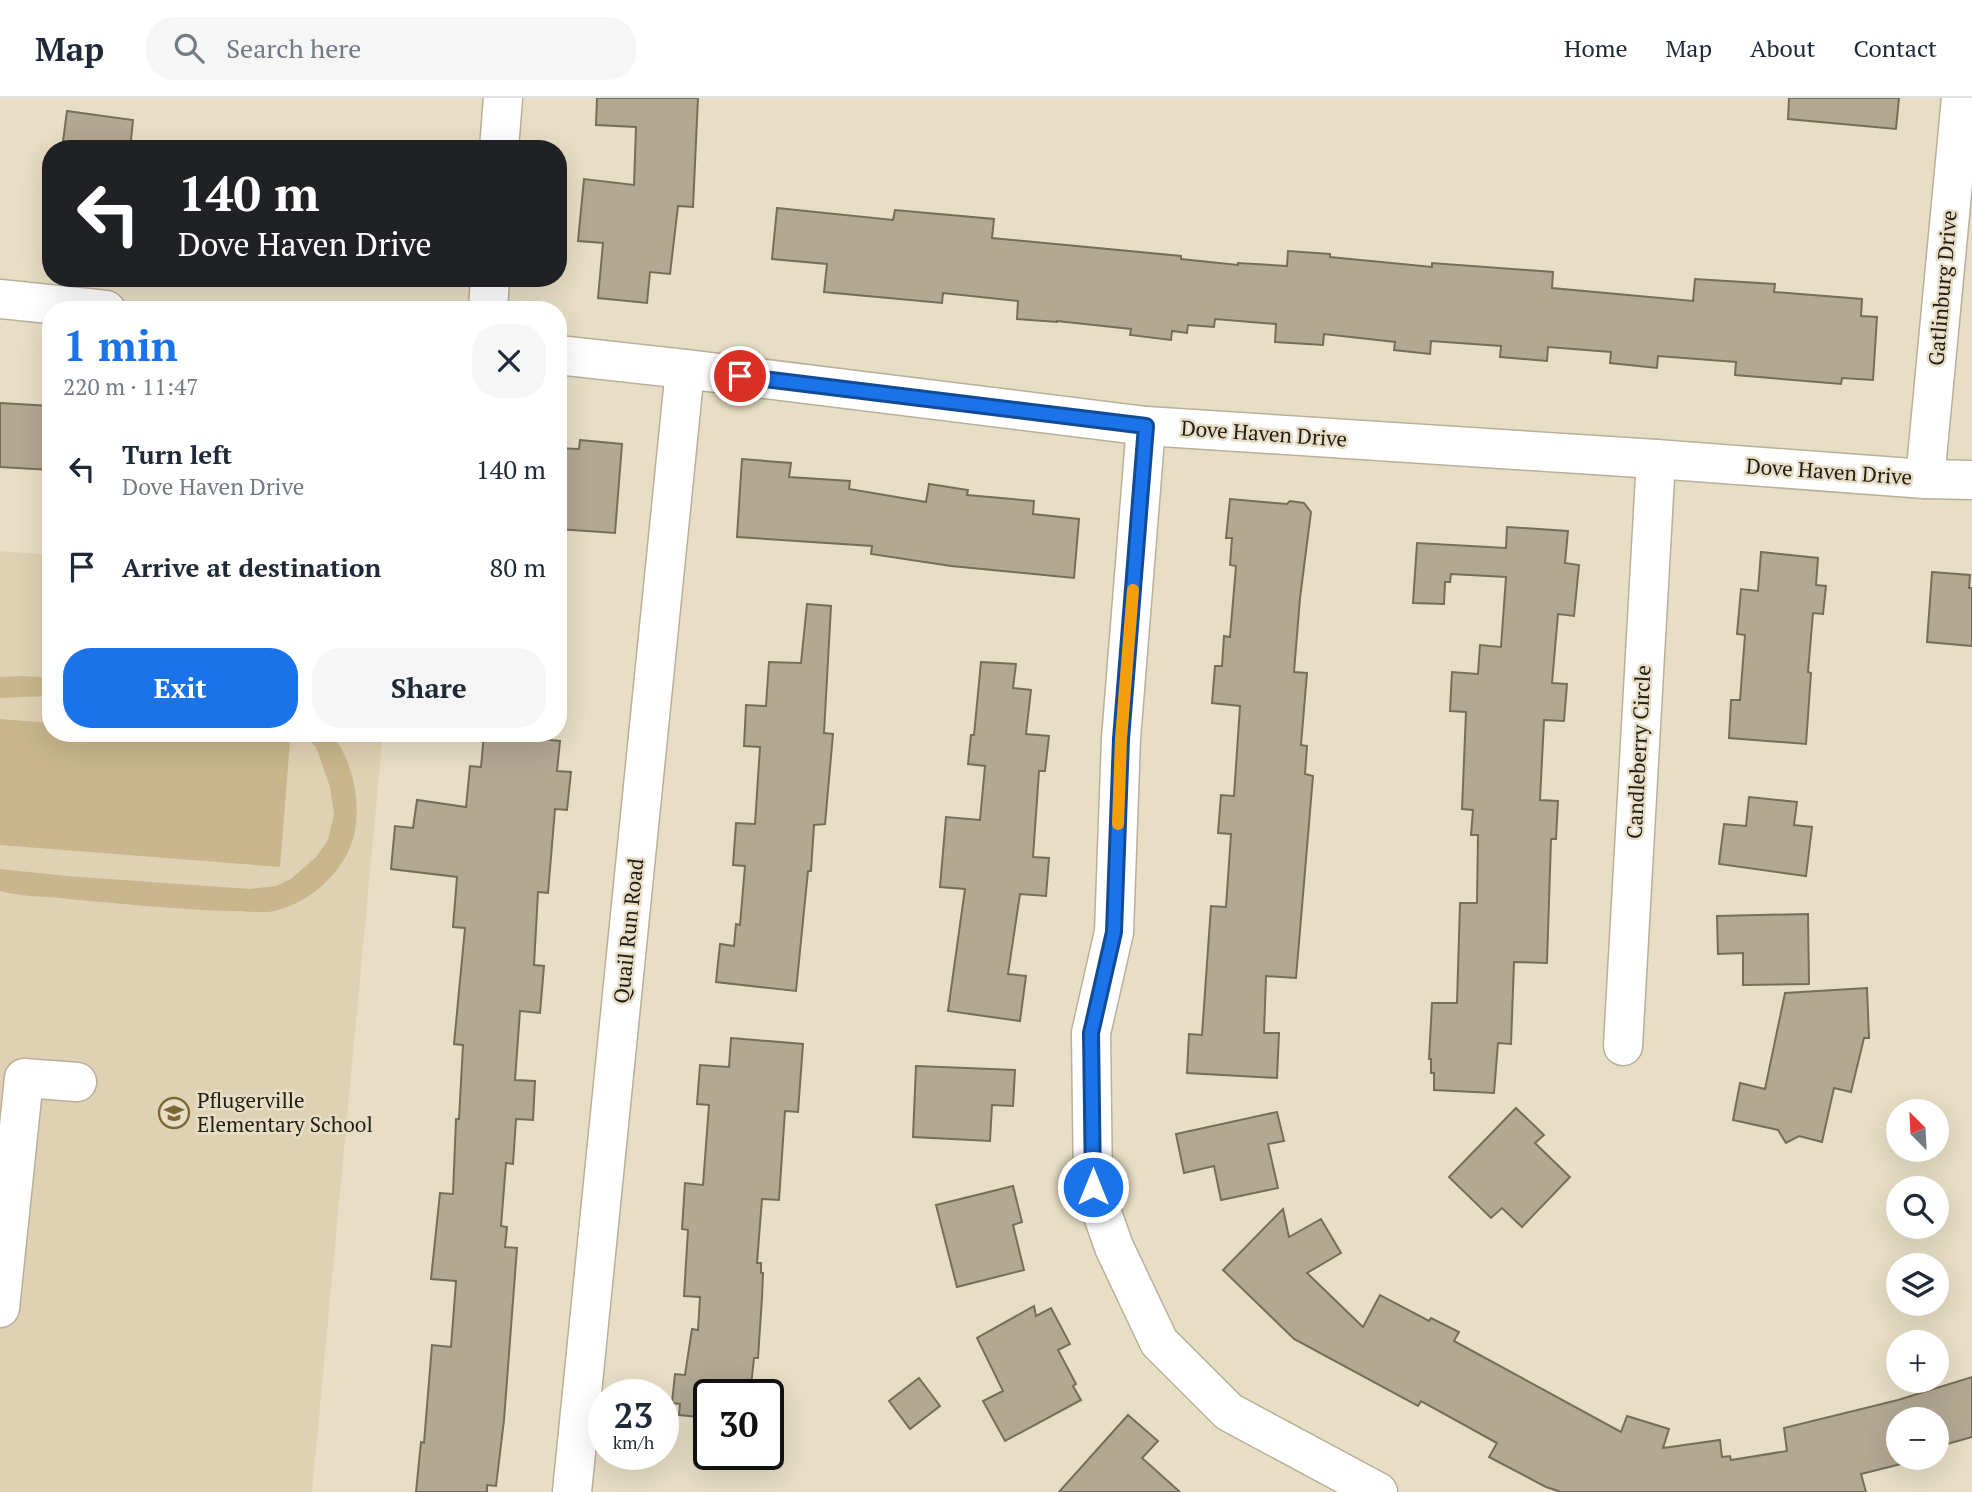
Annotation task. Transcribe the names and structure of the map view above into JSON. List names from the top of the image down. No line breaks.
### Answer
{"streets":{"street":["Gatlinburg Drive","Dove Haven Drive","Candleberry Circle","Quail Run Road"]},"crossings":[["Gatlinburg Drive","Dove Haven Drive"],["Dove Haven Drive","Candleberry Circle"],["Dove Haven Drive","Quail Run Road"]],"places":{"school or university":["Pflugerville Elementary School"]},"north":"top left","page":{"header":"Map","search":"Search here","nav":["Home","Map","About","Contact"],"turn":["140 m","Dove Haven Drive"],"heading":["1 min","220 m · 11:47"],"list":[{"name":"Turn left","note":"Dove Haven Drive","value":"140 m"},{"name":"Arrive at destination","value":"80 m"}],"buttons":["Exit","Share"],"map_buttons":["+","−"],"speed":"23 km/h","limit":"30"}}
